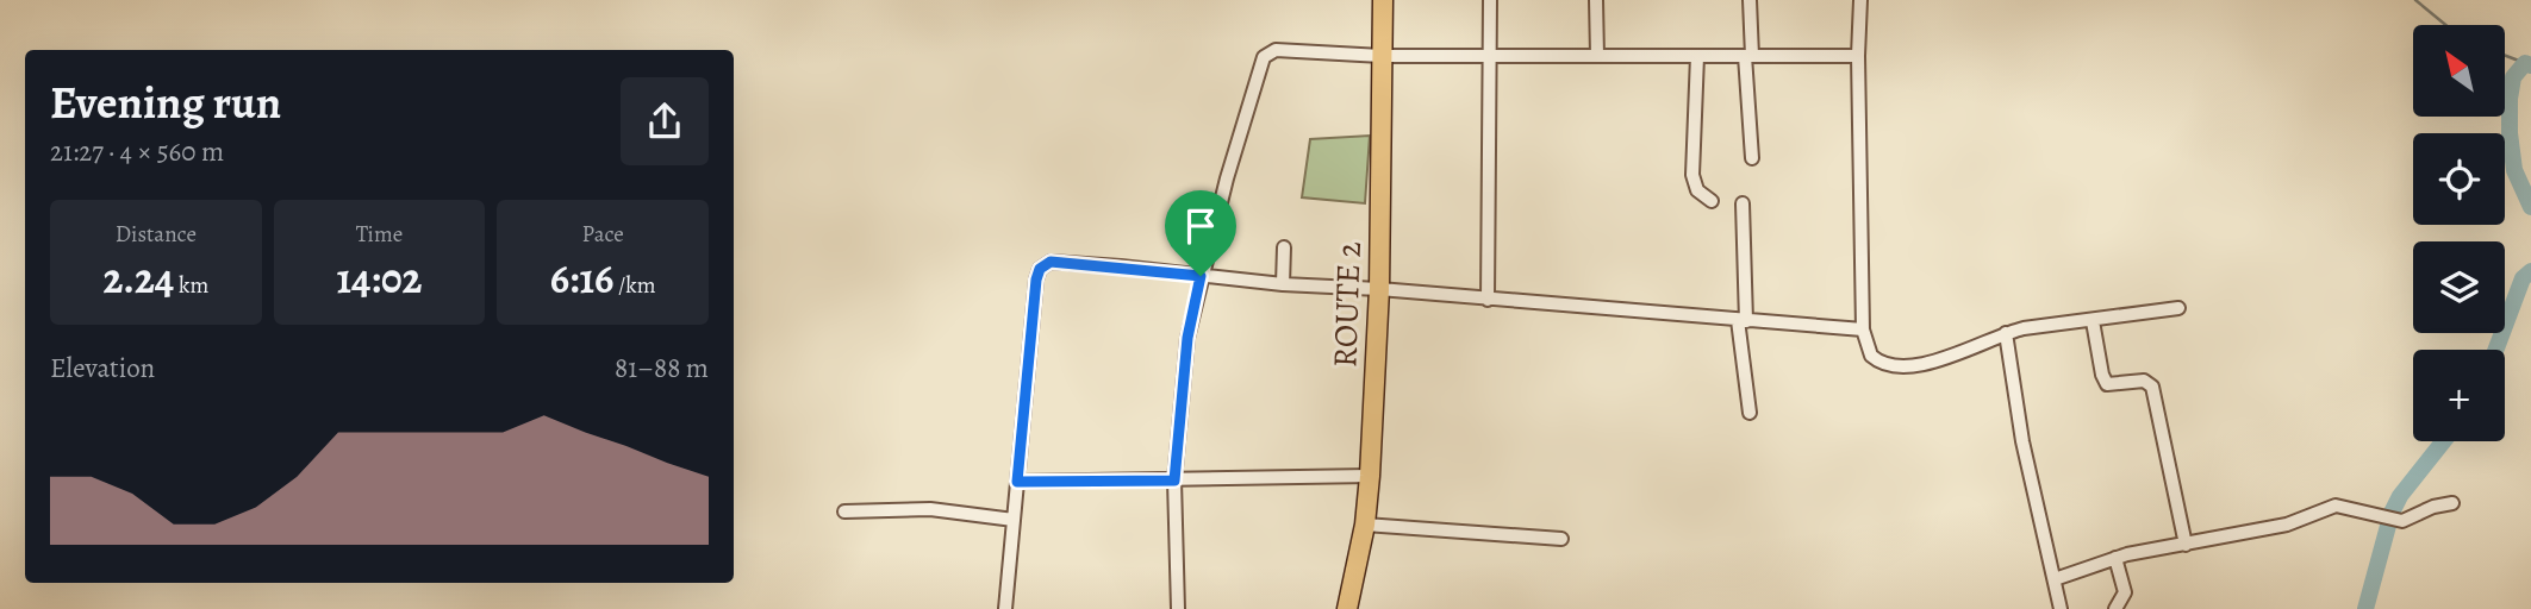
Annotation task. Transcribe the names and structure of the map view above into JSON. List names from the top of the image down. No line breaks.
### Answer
{"streets":{"highway":["ROUTE 2"]},"north":"top left","page":{"map_buttons":"+","heading":["Evening run","21:27 · 4 × 560 m"],"stats":[["Distance","2.24 km"],["Time","14:02"],["Pace","6:16 /km"]],"chart":["Elevation","81–88 m"]}}
